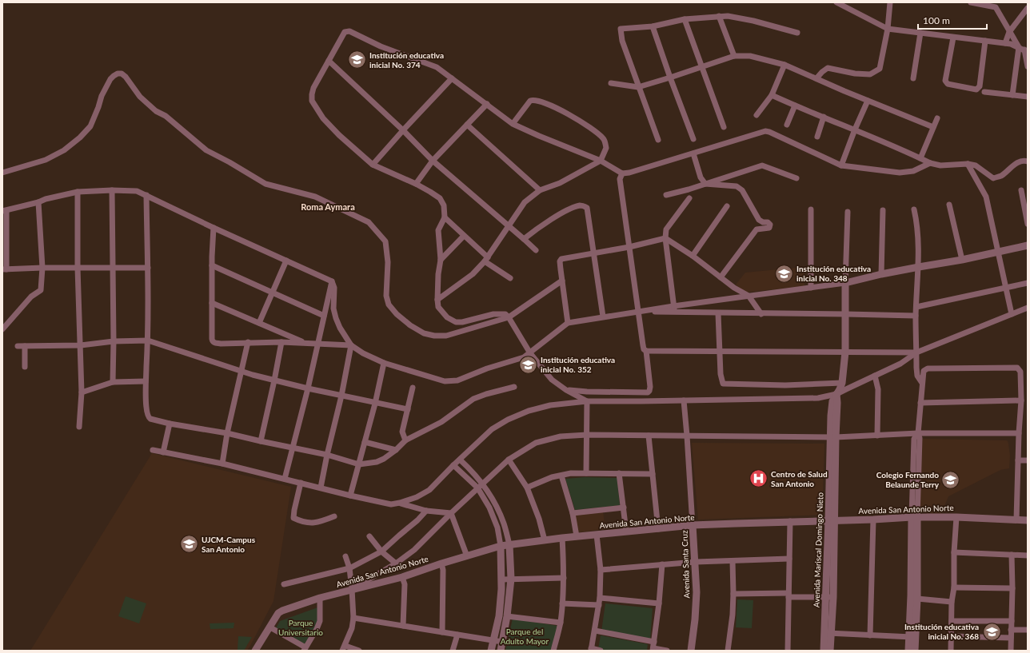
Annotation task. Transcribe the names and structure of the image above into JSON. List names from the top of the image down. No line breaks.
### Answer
{"streets":{"street":["Avenida San Antonio Norte","Avenida Mariscal Domingo Nieto","Avenida Santa Cruz"]},"crossings":[["Avenida San Antonio Norte","Avenida Mariscal Domingo Nieto"],["Avenida San Antonio Norte","Avenida Santa Cruz"]],"districts":["Roma Aymara"],"parks":["Parque Universitario","Parque del Adulto Mayor"],"places":{"school or university":["Institución educativa inicial No. 374","Institución educativa inicial No. 348","Institución educativa inicial No. 352","Colegio Fernando Belaunde Terry","UJCM-Campus San Antonio","Institución educativa inicial No. 368"],"hospital":["Centro de Salud San Antonio"]},"scale_bar":"100 m"}
